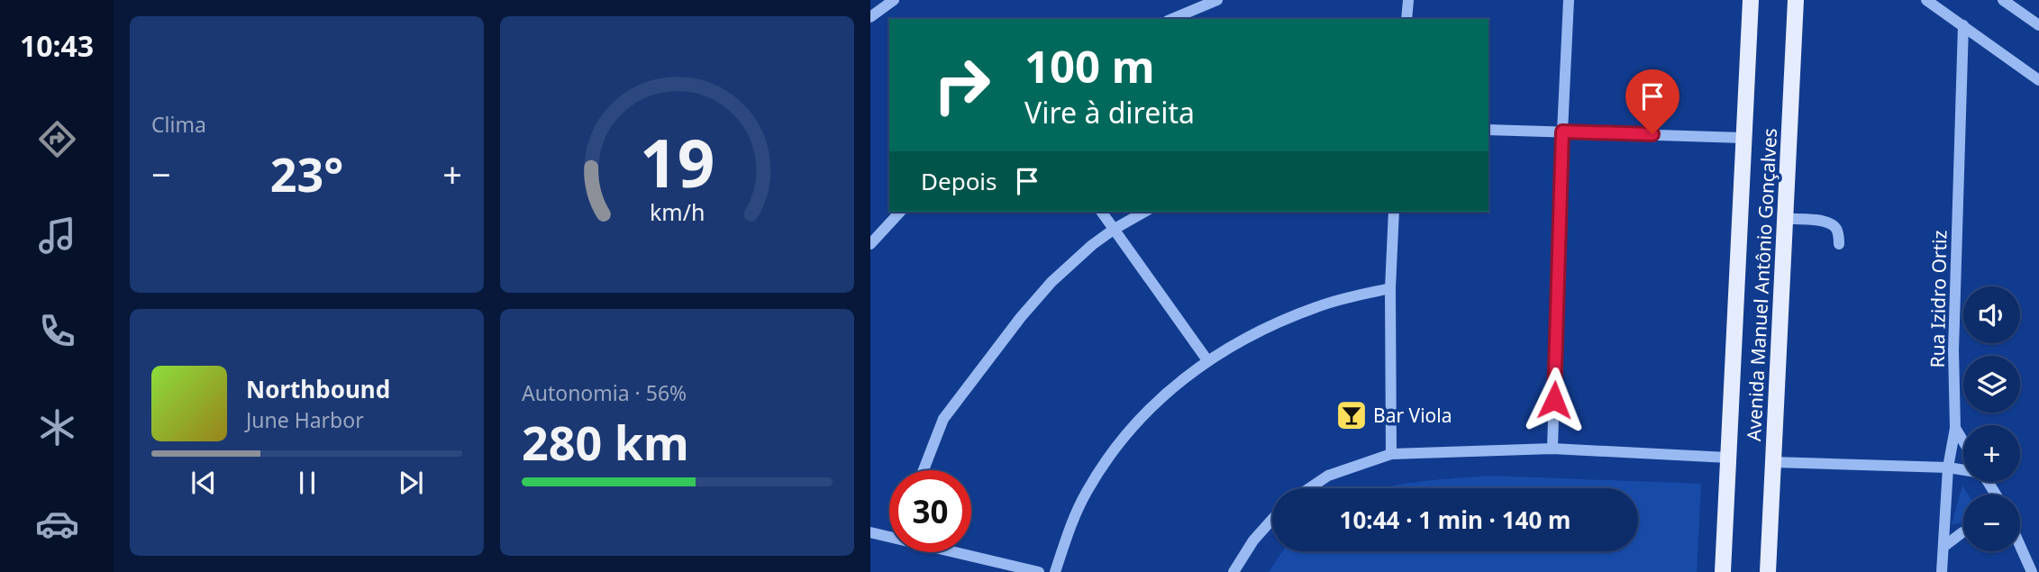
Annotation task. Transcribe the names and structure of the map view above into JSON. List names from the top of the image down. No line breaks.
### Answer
{"streets":{"main road":["Avenida Manuel Antônio Gonçalves"],"street":["Rua Izidro Ortiz"]},"places":{"bar":["Bar Viola"]},"page":{"tabs":"10:43","tile":["Clima",["Autonomia · 56%","280 km"]],"turn":["100 m","Vire à direita"],"heat":["−","23°","+"],"then":"Depois","map_buttons":["+","−"],"song":["Northbound","June Harbor"],"limit":"30","trip":"10:44 · 1 min · 140 m","gauge":["19","km/h"]}}
